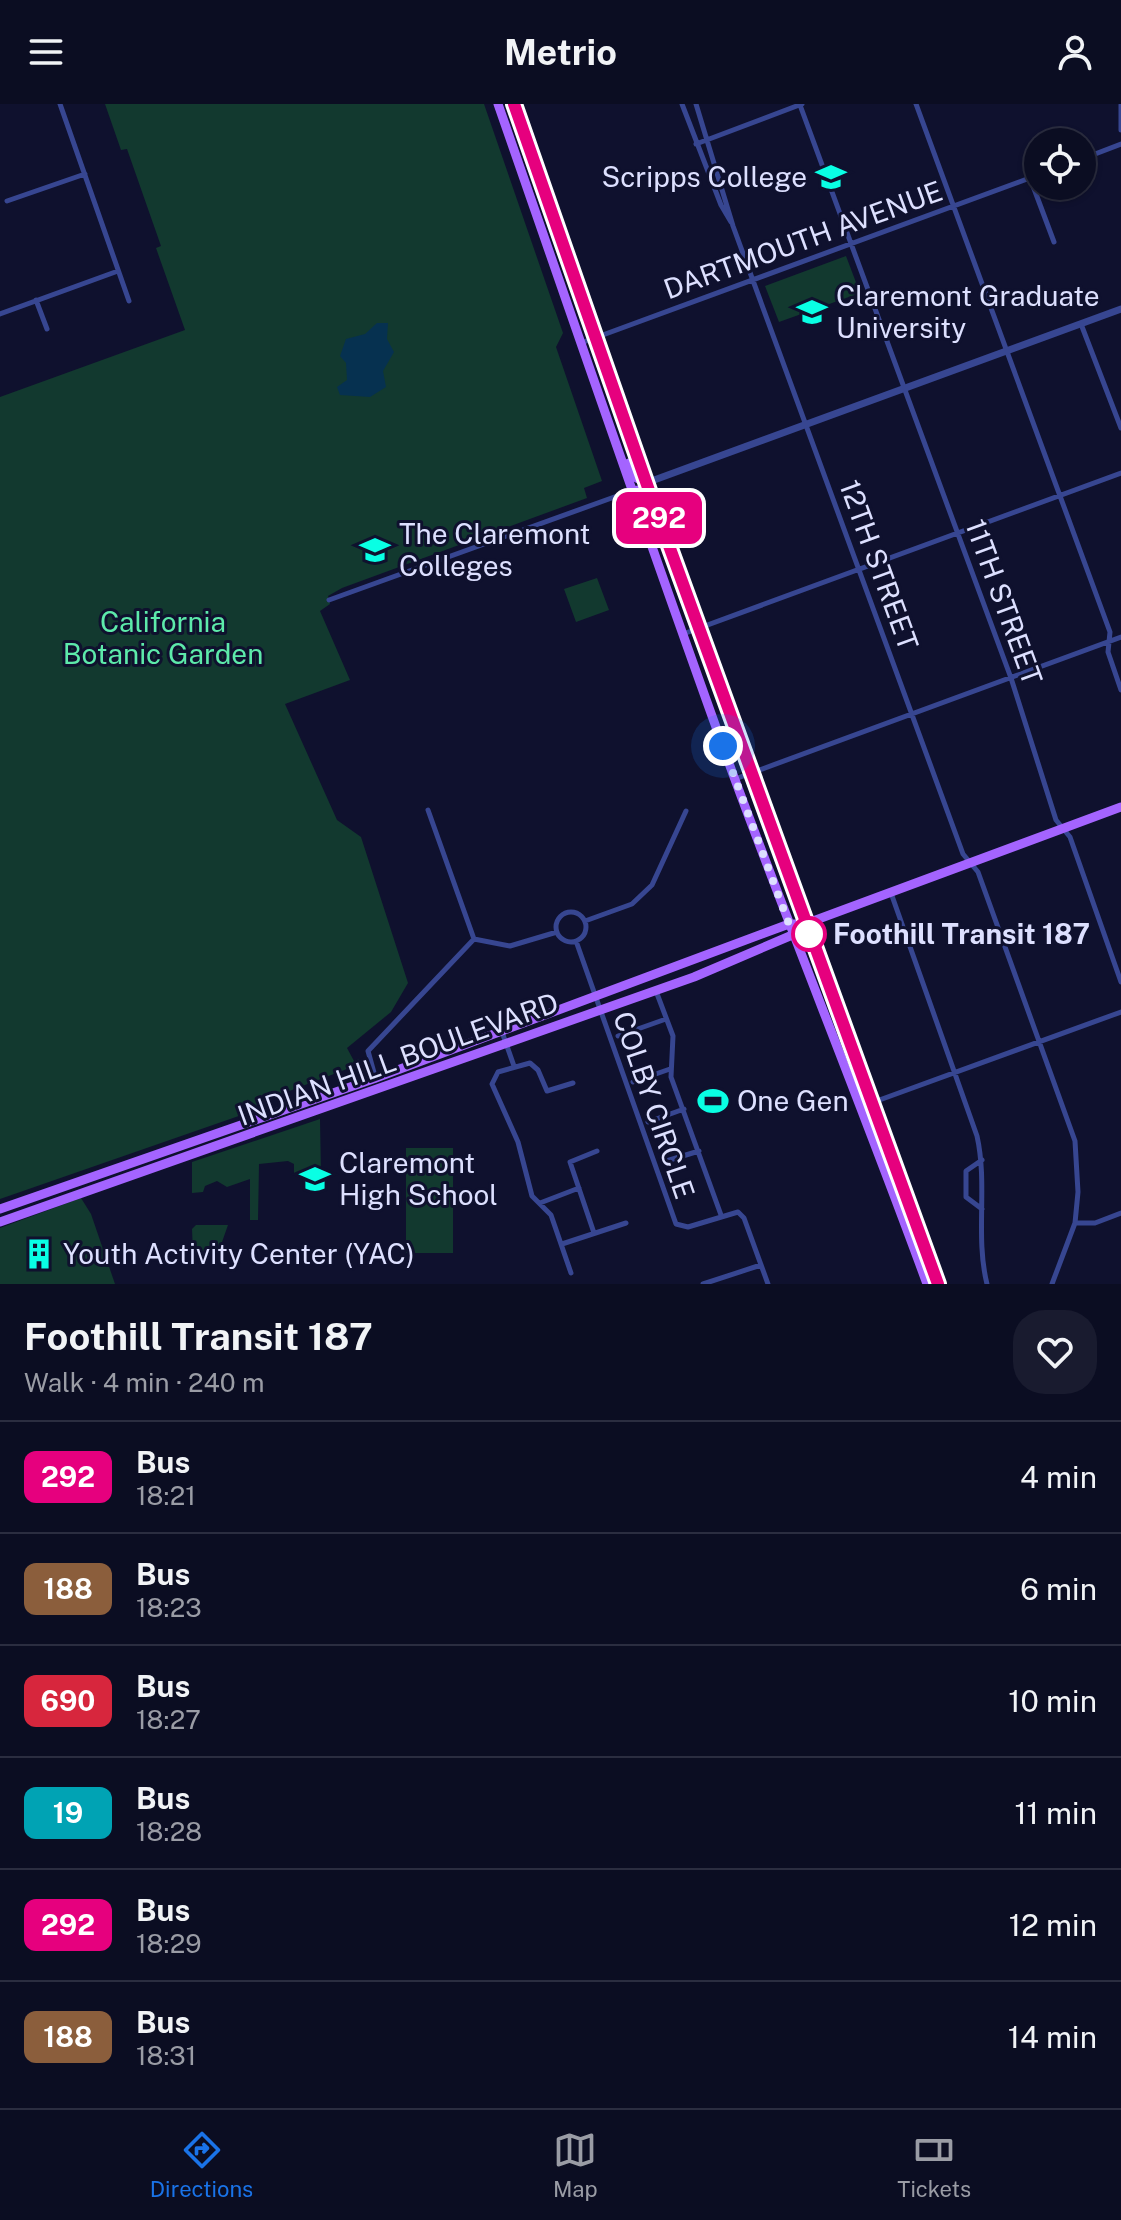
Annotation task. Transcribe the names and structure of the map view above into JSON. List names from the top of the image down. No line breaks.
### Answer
{"streets":{"main road":["INDIAN HILL BOULEVARD"],"street":["DARTMOUTH AVENUE","12TH STREET","11TH STREET","COLBY CIRCLE"]},"crossings":[["DARTMOUTH AVENUE","12TH STREET"],["DARTMOUTH AVENUE","11TH STREET"],["12TH STREET","INDIAN HILL BOULEVARD"],["11TH STREET","INDIAN HILL BOULEVARD"],["INDIAN HILL BOULEVARD","COLBY CIRCLE"]],"parks":["California Botanic Garden"],"places":{"school or university":["Scripps College","Claremont Graduate University","The Claremont Colleges","Claremont High School"],"other":["Foothill Transit 187"],"sports":["One Gen"],"building":["Youth Activity Center (YAC)"]},"lines":["bus line 292"],"page":{"header":"Metrio","on_map":"292","heading":["Foothill Transit 187","Walk · 4 min · 240 m"],"list":[{"mark":"292","name":"Bus","note":"18:21","value":"4 min"},{"mark":"188","name":"Bus","note":"18:23","value":"6 min"},{"mark":"690","name":"Bus","note":"18:27","value":"10 min"},{"mark":"19","name":"Bus","note":"18:28","value":"11 min"},{"mark":"292","name":"Bus","note":"18:29","value":"12 min"},{"mark":"188","name":"Bus","note":"18:31","value":"14 min"}],"tabs":["Directions","Map","Tickets"]}}
